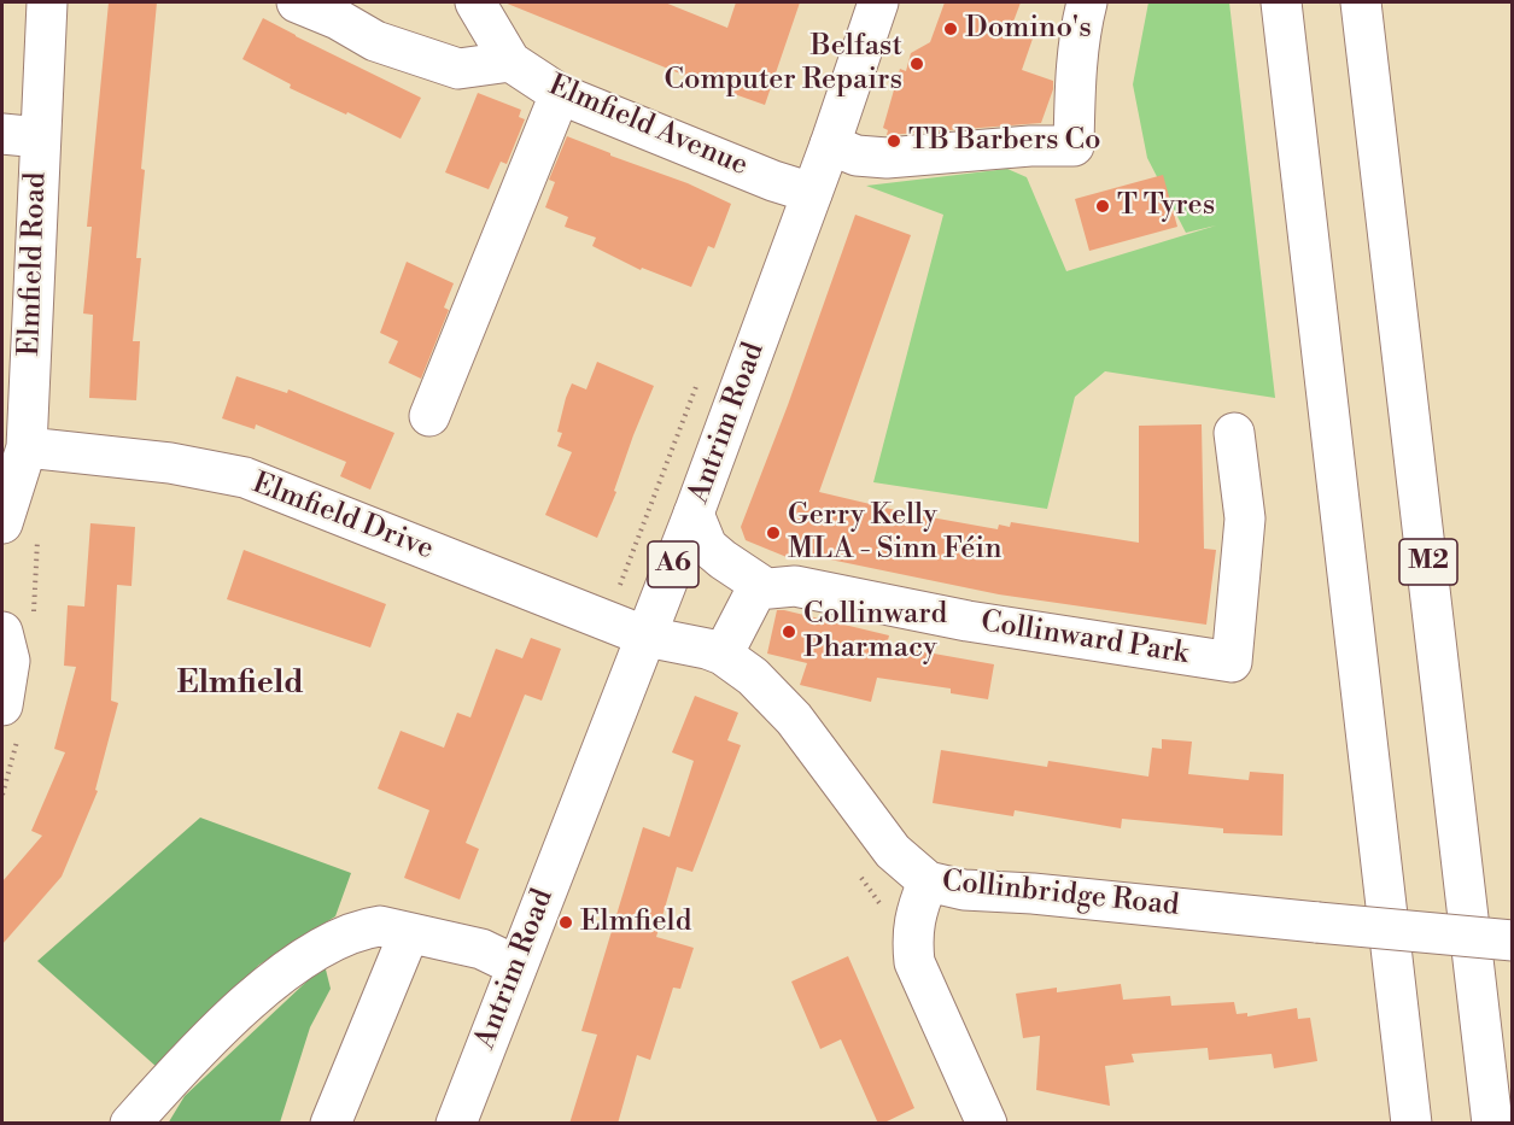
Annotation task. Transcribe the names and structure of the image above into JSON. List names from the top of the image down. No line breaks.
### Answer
{"streets":{"main road":["Elmfield Avenue","Elmfield Road","Antrim Road","Elmfield Drive","M2","A6","Collinward Park","Collinbridge Road"]},"crossings":[["Elmfield Avenue","Antrim Road"],["Elmfield Road","Elmfield Drive"],["Antrim Road","Elmfield Drive"],["Antrim Road","Collinbridge Road"],["Elmfield Drive","Collinbridge Road"]],"districts":["Elmfield"],"places":["Domino's","Belfast Computer Repairs","TB Barbers Co","T Tyres","Gerry Kelly MLA - Sinn Féin","Collinward Pharmacy","Elmfield"]}
